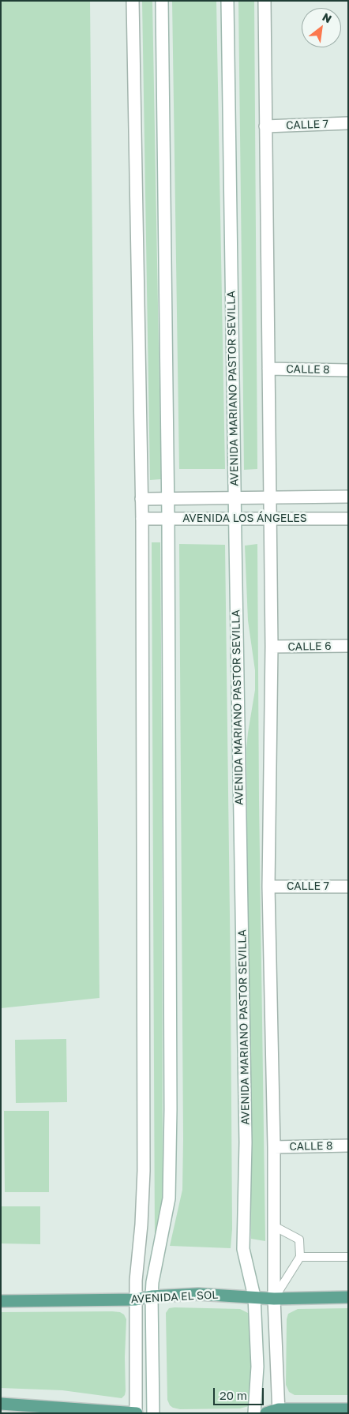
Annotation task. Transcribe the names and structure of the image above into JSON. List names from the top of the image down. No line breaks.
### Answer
{"streets":{"main road":["AVENIDA EL SOL"],"street":["CALLE 7","CALLE 8","AVENIDA MARIANO PASTOR SEVILLA","AVENIDA LOS ÁNGELES","CALLE 6"]},"crossings":[["AVENIDA MARIANO PASTOR SEVILLA","AVENIDA LOS ÁNGELES"],["AVENIDA MARIANO PASTOR SEVILLA","AVENIDA EL SOL"]],"scale_bar":"20 m","north":"top right"}
